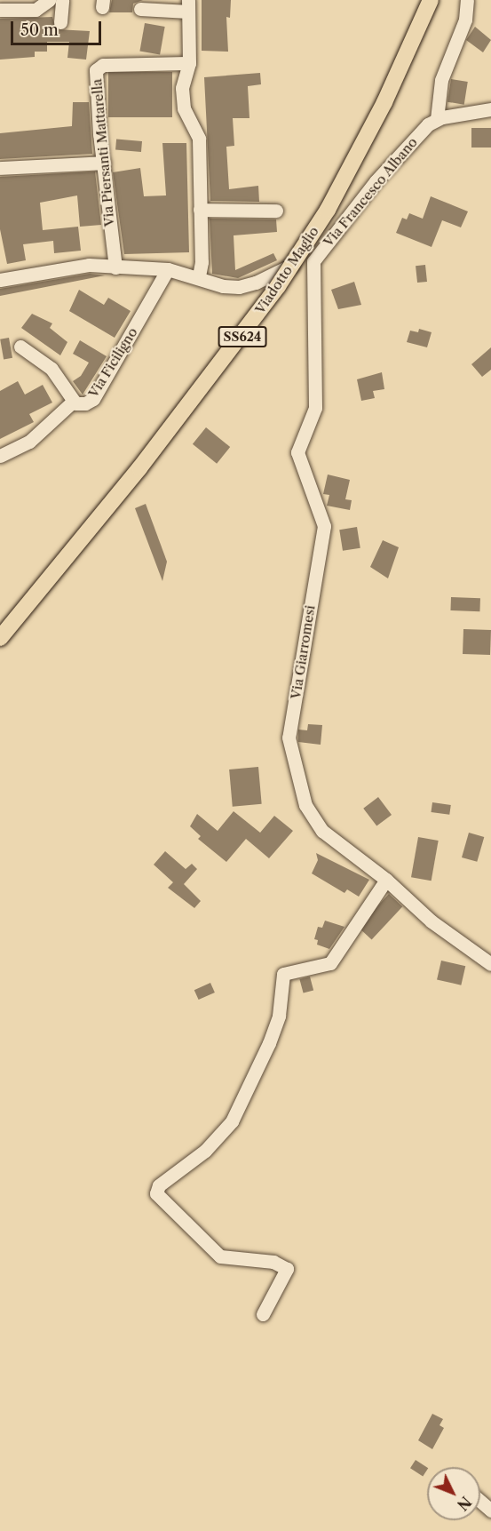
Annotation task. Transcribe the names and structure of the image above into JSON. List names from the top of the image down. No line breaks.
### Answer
{"streets":{"main road":["Viadotto Maglio","SS624"],"street":["Via Piersanti Mattarella","Via Francesco Albano","Via Ficiligno","Via Giarromesi"]},"crossings":[["Via Francesco Albano","Via Giarromesi"]],"scale_bar":"50 m","north":"bottom right"}
